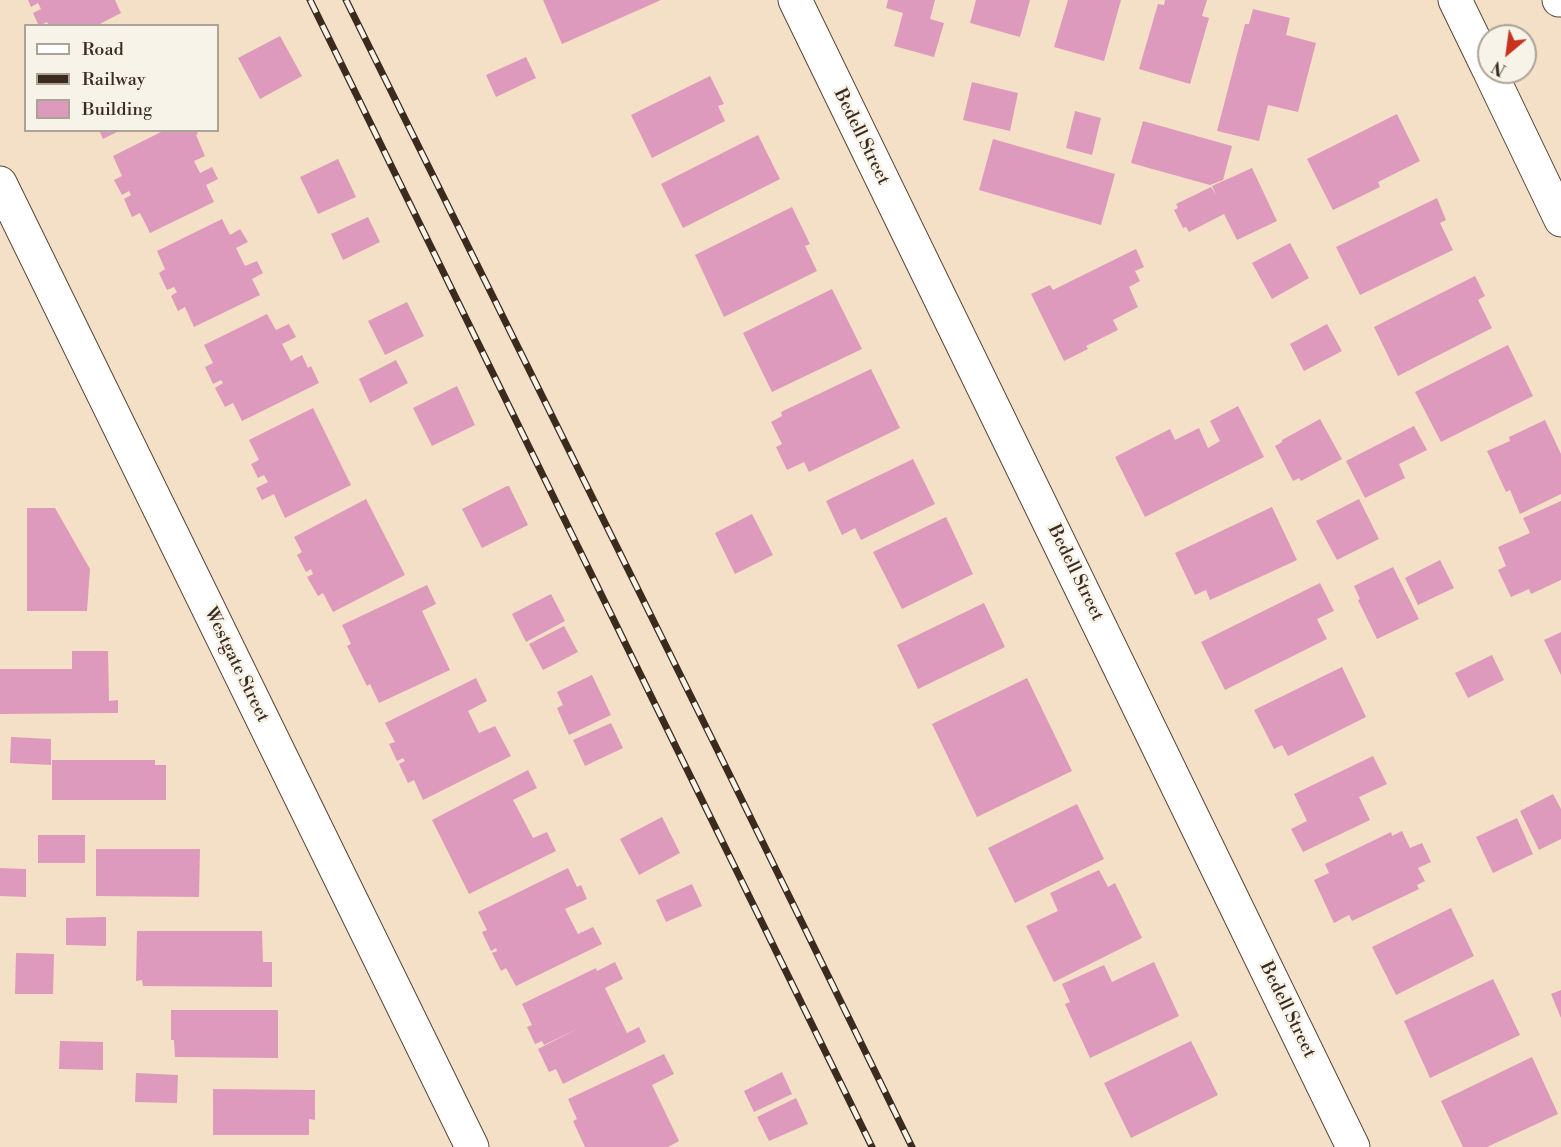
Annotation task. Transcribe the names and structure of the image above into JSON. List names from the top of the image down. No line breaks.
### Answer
{"streets":{"street":["Bedell Street","Westgate Street"]},"legend":["Road","Railway","Building"],"north":"bottom left"}
